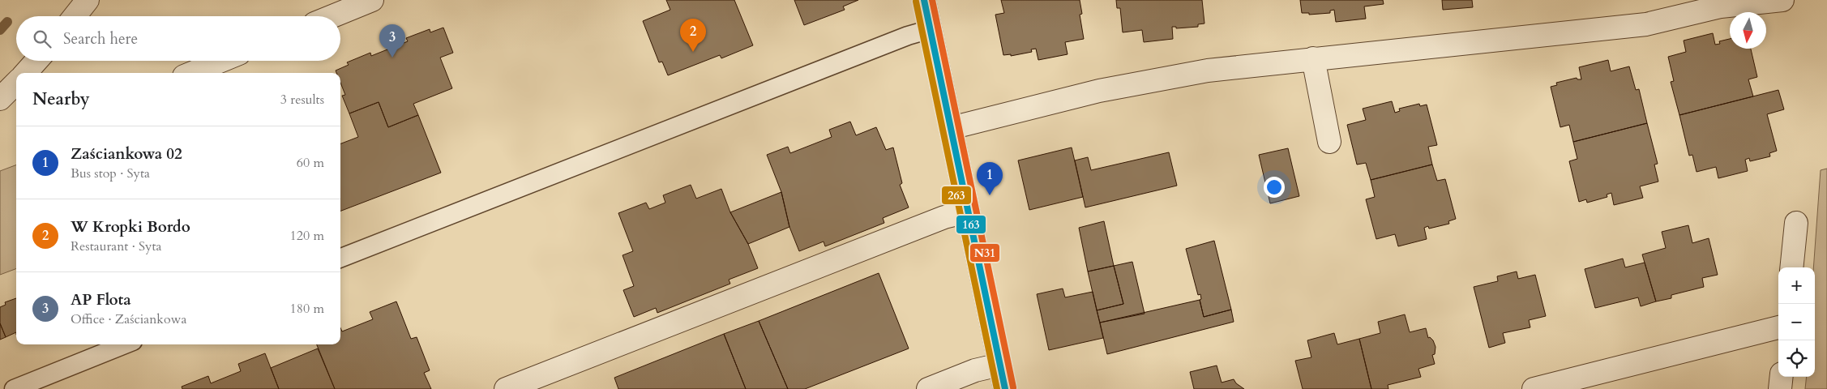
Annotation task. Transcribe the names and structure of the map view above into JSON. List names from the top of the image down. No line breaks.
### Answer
{"lines":["transit line 163","transit line N31","transit line 263"],"north":"bottom","page":{"search":"Search here","pins":["2","3","1"],"heading":["Nearby","3 results"],"list":[{"mark":"1","name":"Zaściankowa 02","note":"Bus stop · Syta","value":"60 m"},{"mark":"2","name":"W Kropki Bordo","note":"Restaurant · Syta","value":"120 m"},{"mark":"3","name":"AP Flota","note":"Office · Zaściankowa","value":"180 m"}],"map_buttons":["+","−"]}}
